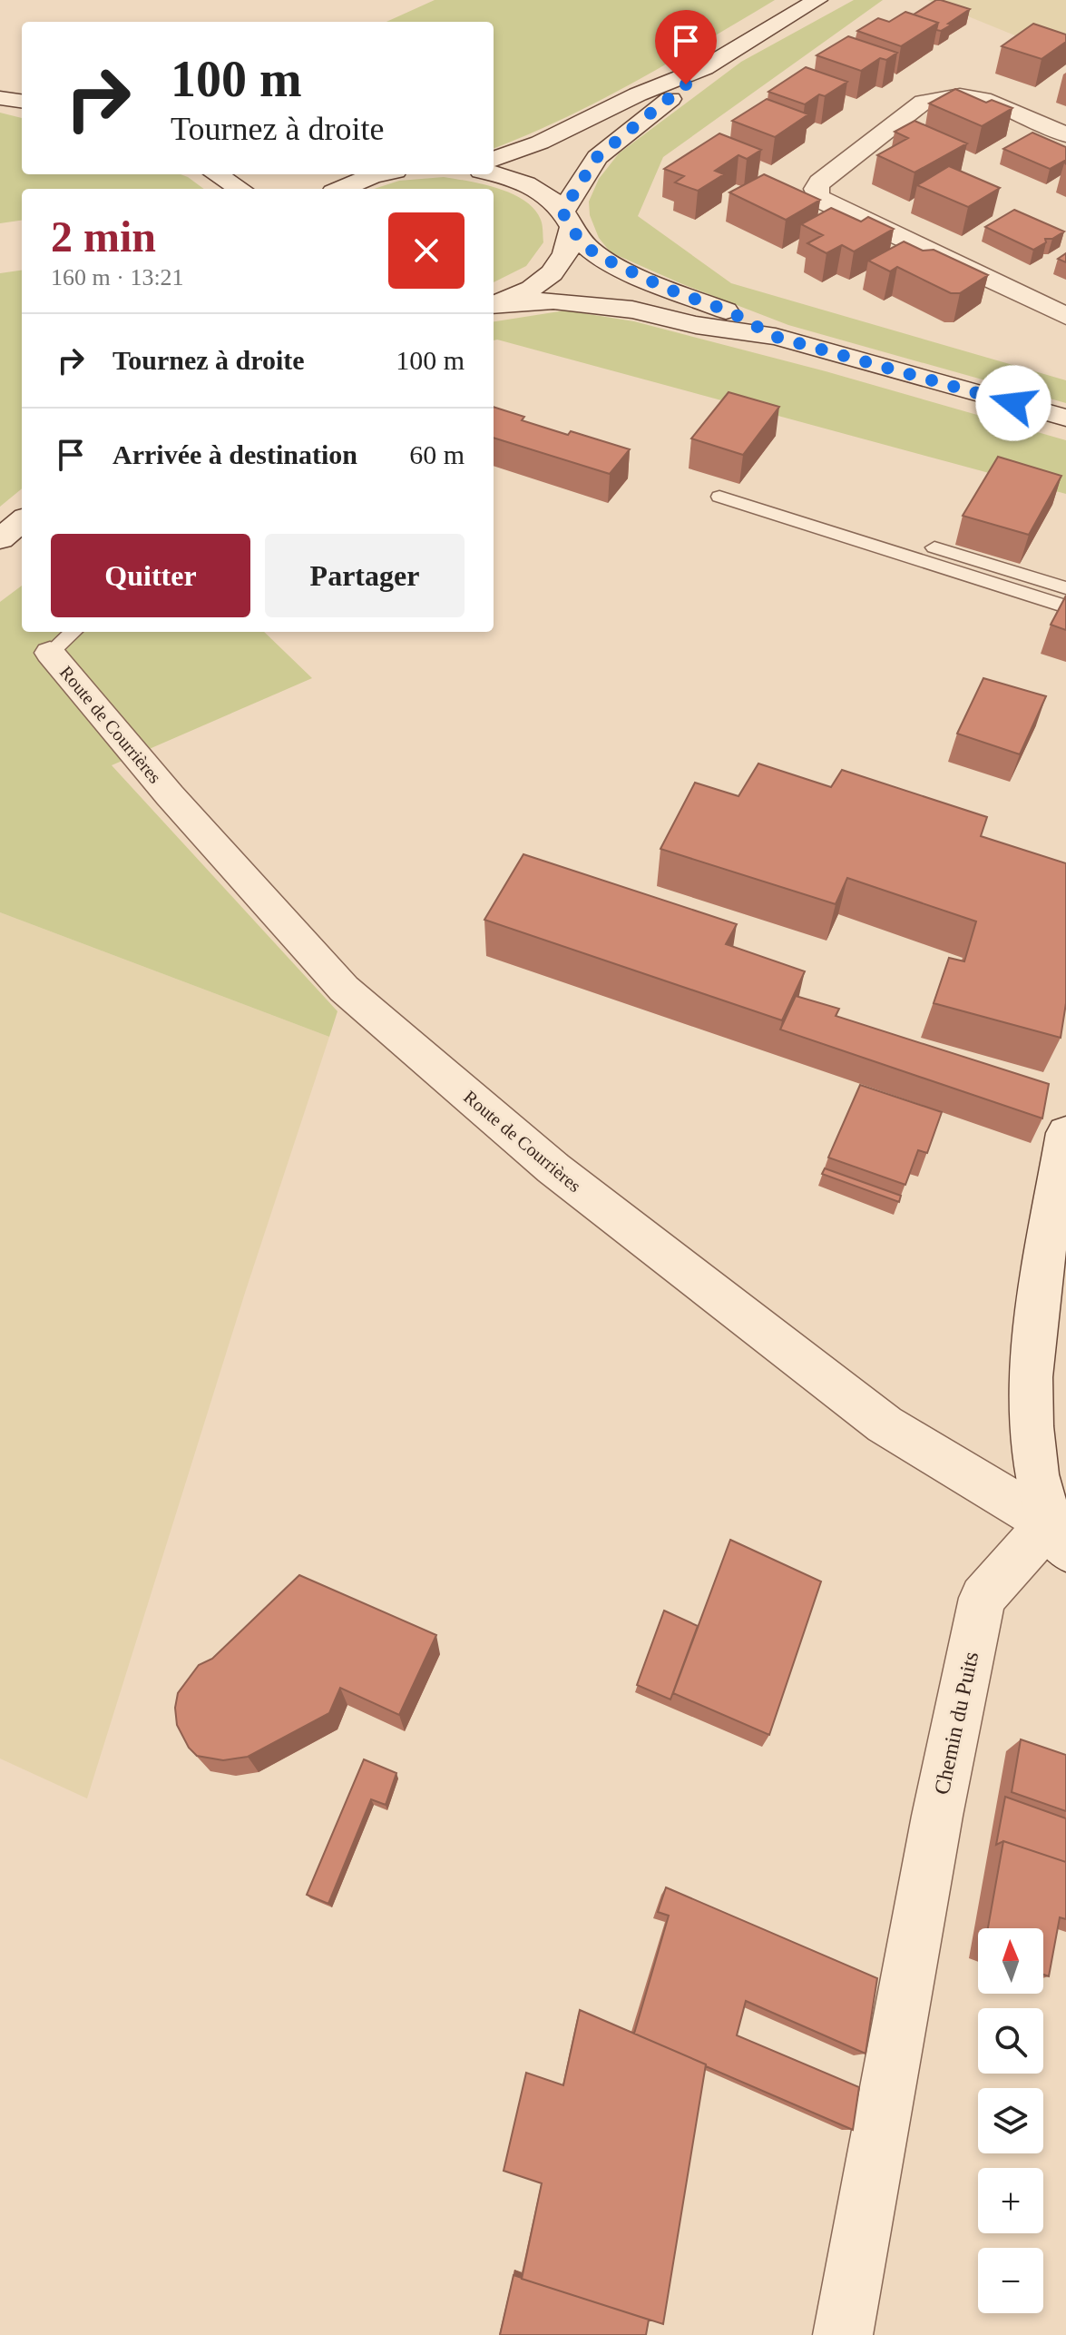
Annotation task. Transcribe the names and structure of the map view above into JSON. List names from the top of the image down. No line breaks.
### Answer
{"streets":{"street":["Route de Courrières","Chemin du Puits"]},"crossings":[["Route de Courrières","Chemin du Puits"]],"north":"top","page":{"turn":["100 m","Tournez à droite"],"heading":["2 min","160 m · 13:21"],"list":[{"name":"Tournez à droite","value":"100 m"},{"name":"Arrivée à destination","value":"60 m"}],"buttons":["Quitter","Partager"],"map_buttons":["+","−"]}}
